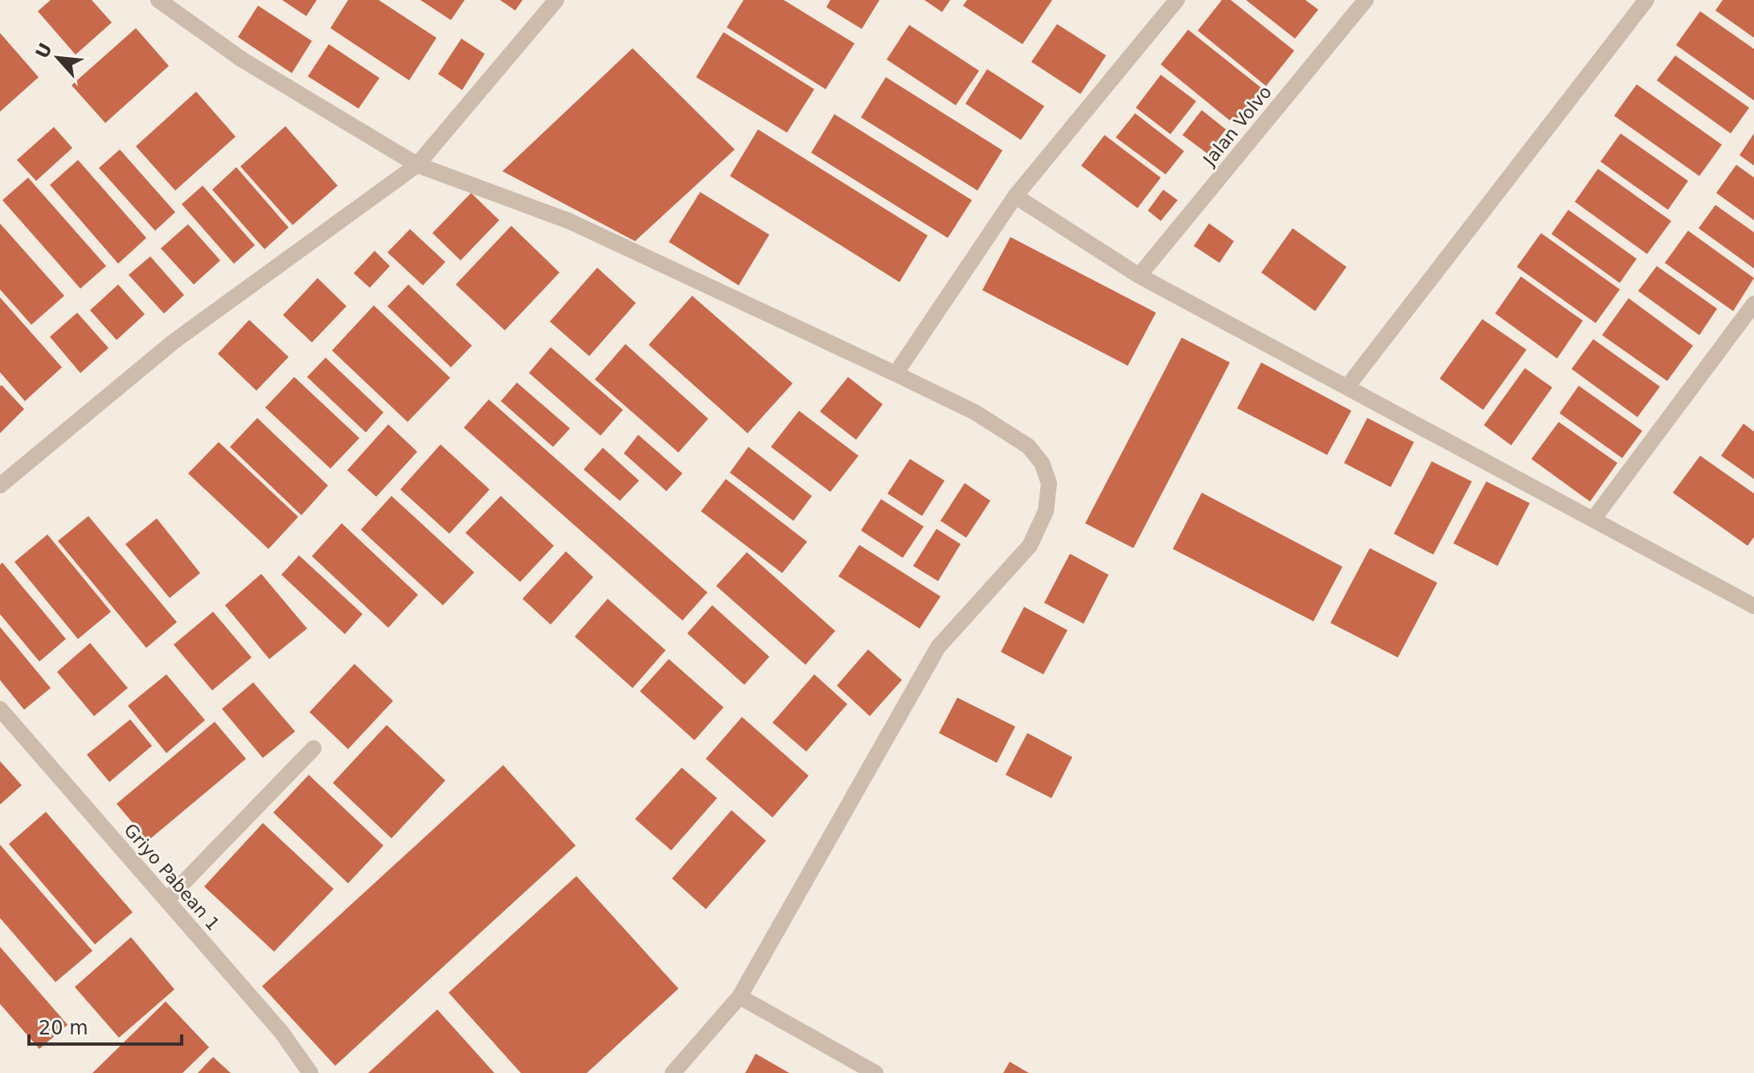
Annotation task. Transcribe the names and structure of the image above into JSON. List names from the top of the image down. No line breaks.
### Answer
{"streets":{"street":["Jalan Volvo","Griyo Pabean 1"]},"scale_bar":"20 m","north":"top left"}
